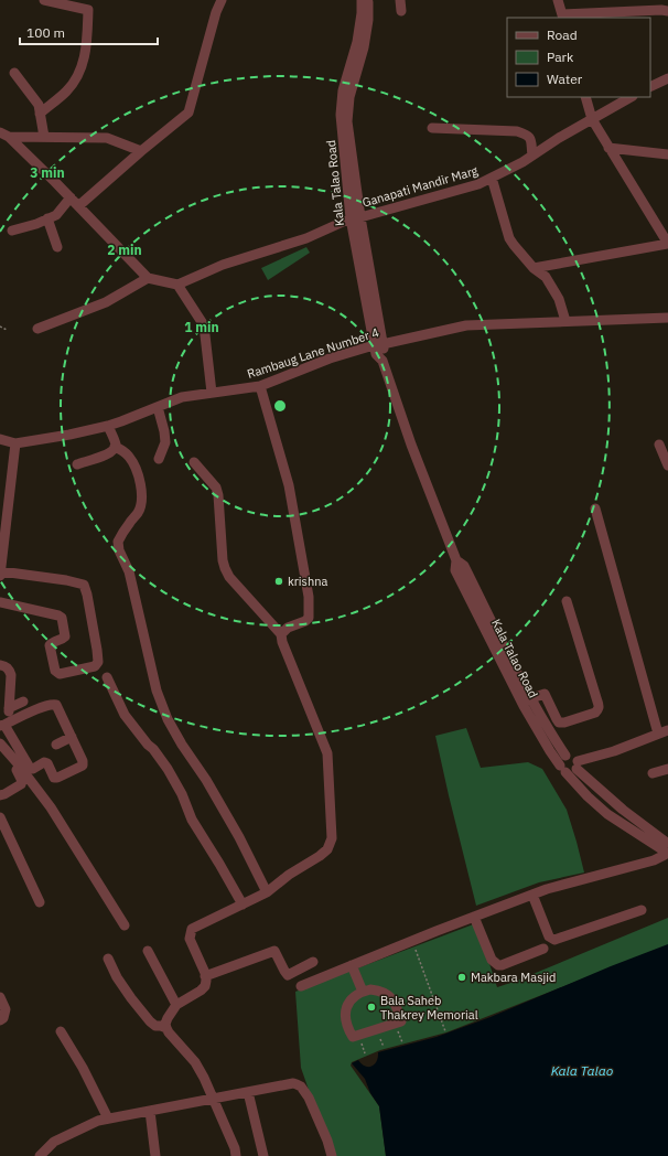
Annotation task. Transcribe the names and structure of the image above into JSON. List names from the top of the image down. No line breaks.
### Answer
{"streets":{"street":["Kala Talao Road","Ganapati Mandir Marg","Rambaug Lane Number 4"]},"crossings":[["Kala Talao Road","Ganapati Mandir Marg"],["Kala Talao Road","Rambaug Lane Number 4"]],"water":["Kala Talao"],"places":["krishna","Makbara Masjid","Bala Saheb Thakrey Memorial"],"legend":["Road","Park","Water"],"scale_bar":"100 m","rings":["3 min","2 min","1 min"]}
